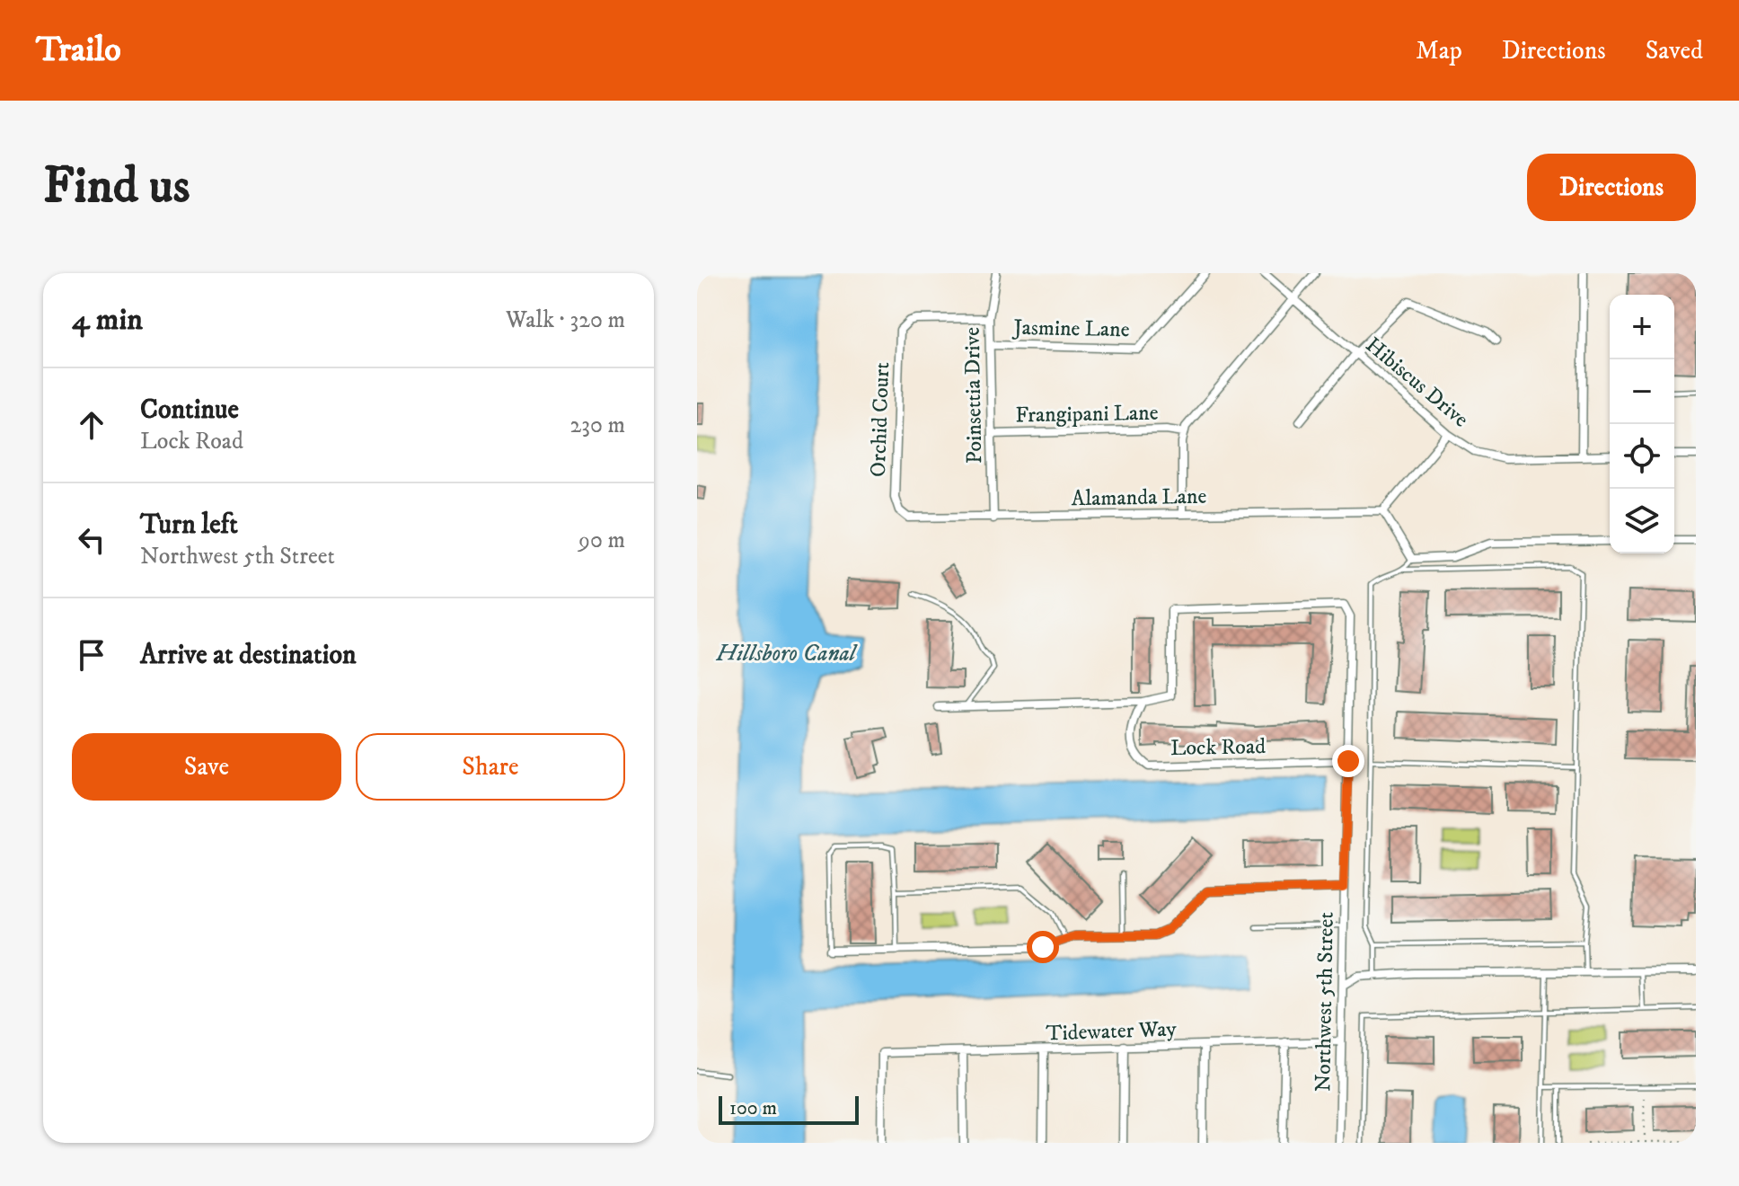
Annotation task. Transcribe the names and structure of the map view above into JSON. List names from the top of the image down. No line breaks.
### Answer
{"streets":{"street":["Jasmine Lane","Hibiscus Drive","Poinsettia Drive","Frangipani Lane","Orchid Court","Alamanda Lane","Lock Road","Northwest 5th Street","Tidewater Way"]},"crossings":[["Jasmine Lane","Poinsettia Drive"],["Jasmine Lane","Orchid Court"],["Poinsettia Drive","Frangipani Lane"],["Poinsettia Drive","Alamanda Lane"],["Orchid Court","Alamanda Lane"],["Lock Road","Northwest 5th Street"],["Northwest 5th Street","Tidewater Way"]],"water":["Hillsboro Canal"],"scale_bar":"100 m","page":{"header":"Trailo","nav":["Map","Directions","Saved"],"buttons":["Directions",["Save","Share"]],"title":"Find us","heading":["4 min","Walk · 320 m"],"map_buttons":["+","−"],"list":[["Continue","Lock Road","230 m"],["Turn left","Northwest 5th Street","90 m"],"Arrive at destination"],"scale":"100 m"}}
